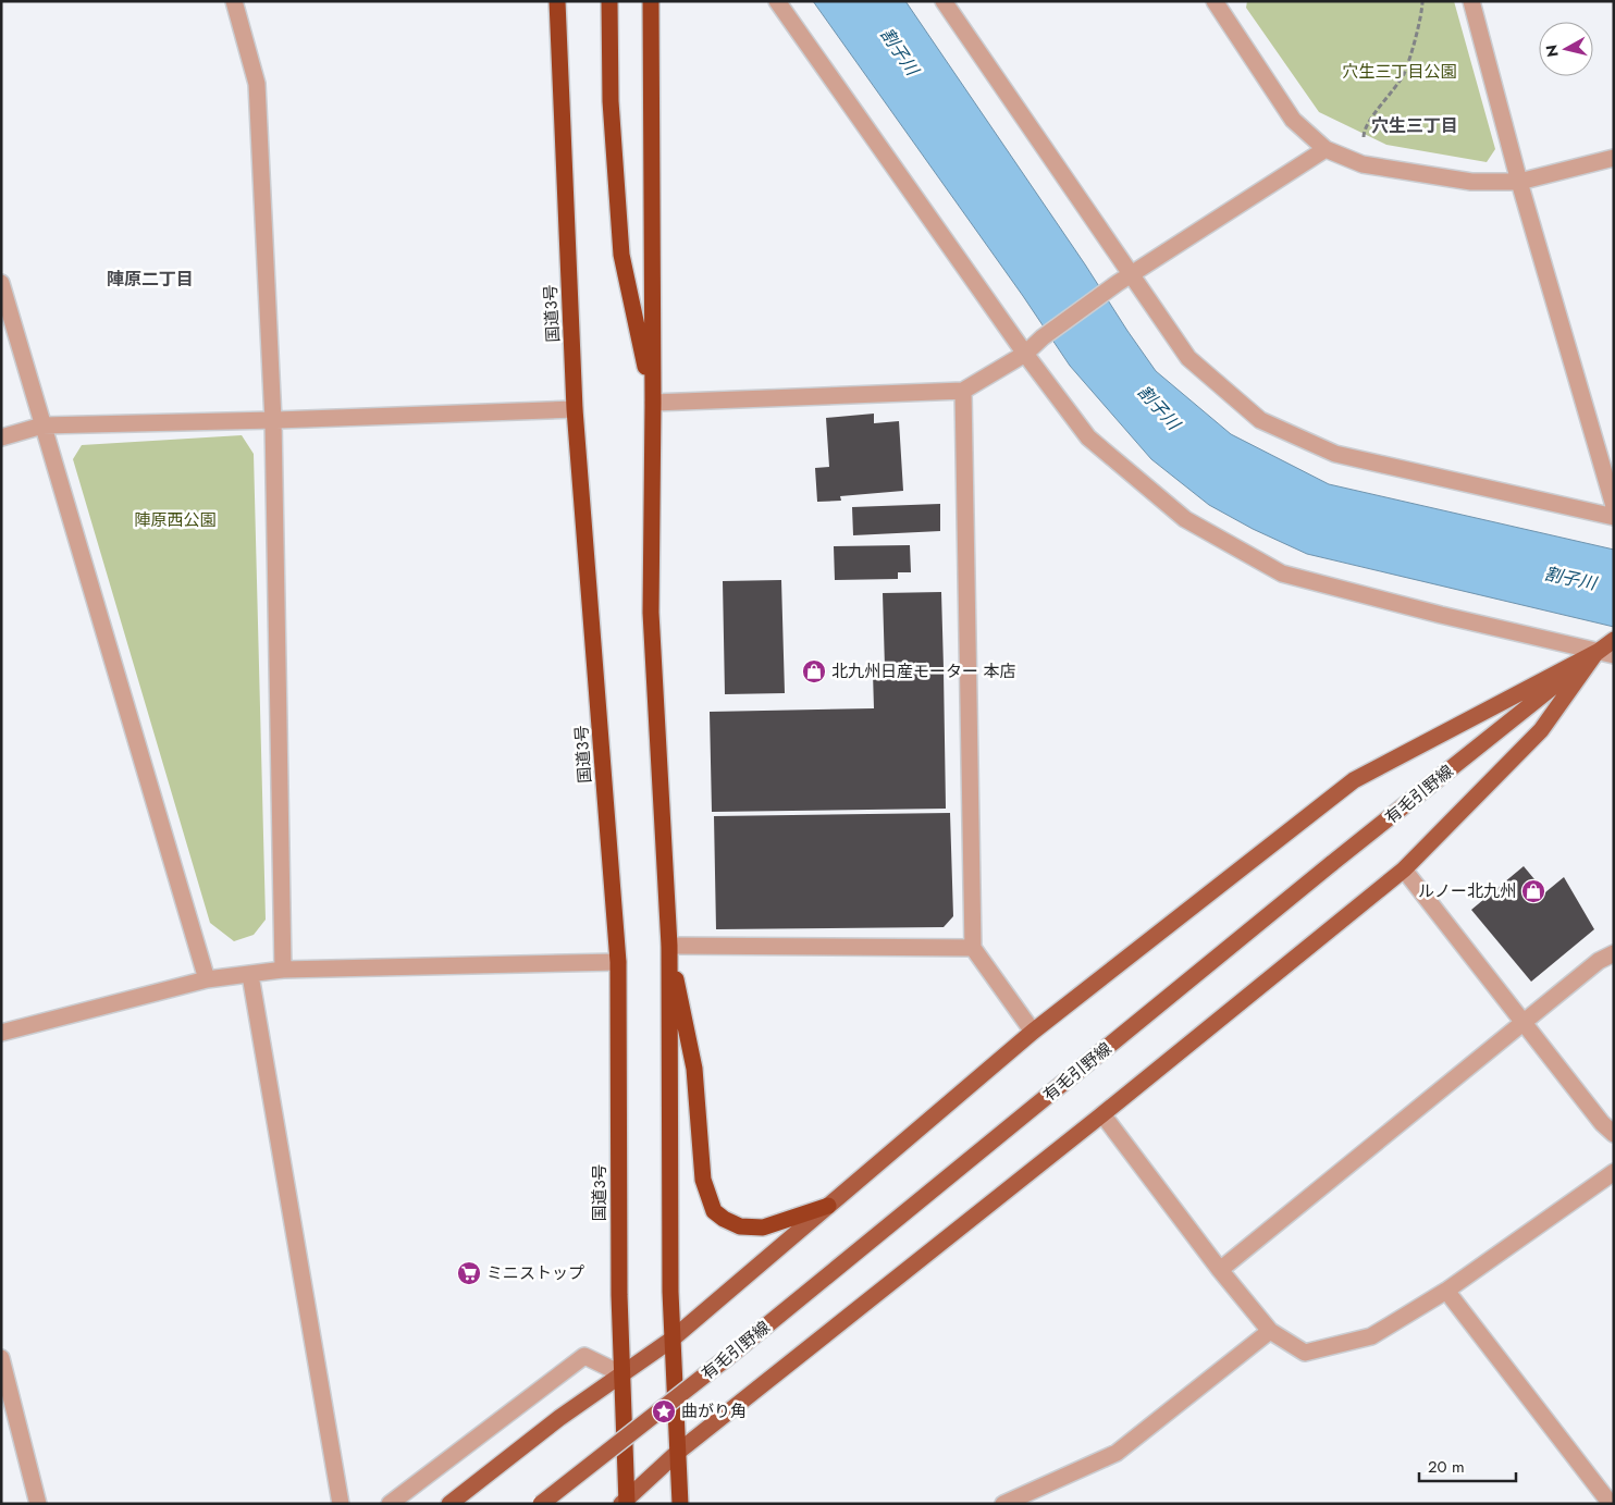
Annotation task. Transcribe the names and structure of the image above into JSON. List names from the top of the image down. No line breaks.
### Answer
{"streets":{"highway":["国道3号"],"main road":["有毛引野線"]},"districts":["穴生三丁目","陣原二丁目"],"water":["割子川"],"parks":["穴生三丁目公園","陣原西公園"],"places":{"shop":["北九州日産モーター 本店","ルノー北九州"],"supermarket":["ミニストップ"],"place":["曲がり角"]},"scale_bar":"20 m","north":"left"}
